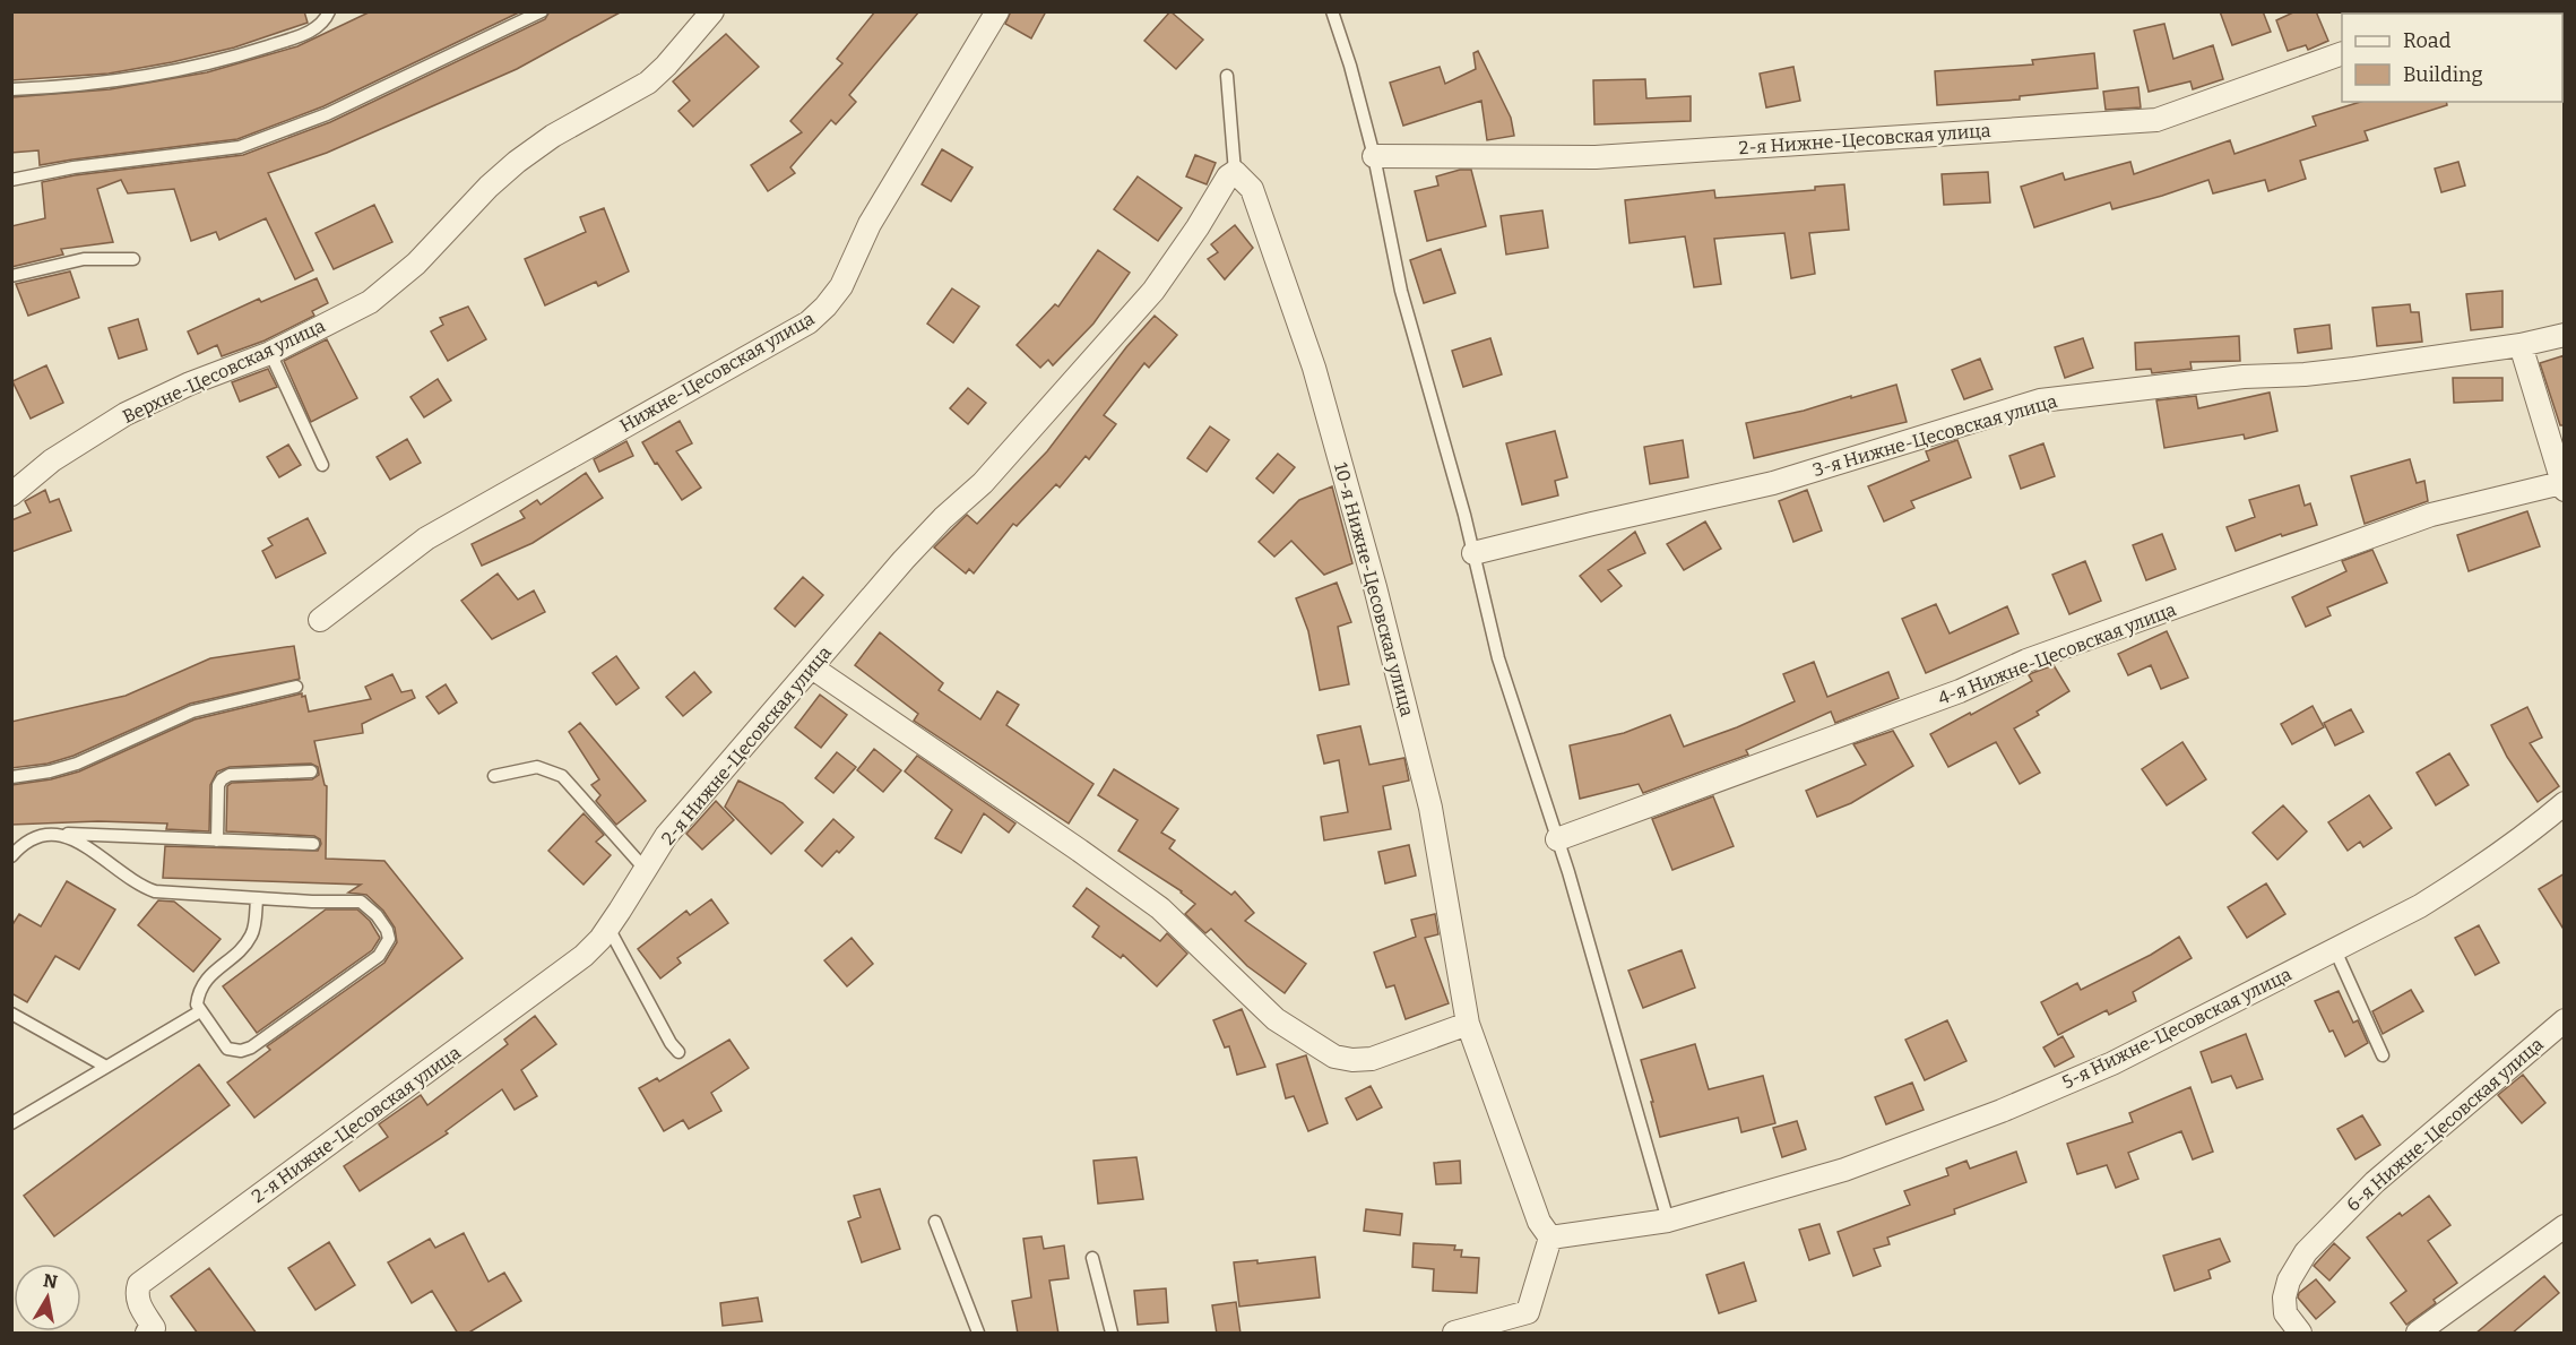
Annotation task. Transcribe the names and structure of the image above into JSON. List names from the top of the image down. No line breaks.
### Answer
{"streets":{"street":["2-я Нижне-Цесовская улица","Верхне-Цесовская улица","Нижне-Цесовская улица","3-я Нижне-Цесовская улица","10-я Нижне-Цесовская улица","4-я Нижне-Цесовская улица","5-я Нижне-Цесовская улица","6-я Нижне-Цесовская улица"]},"crossings":[["2-я Нижне-Цесовская улица","10-я Нижне-Цесовская улица"],["10-я Нижне-Цесовская улица","5-я Нижне-Цесовская улица"]],"legend":["Road","Building"],"north":"top"}
